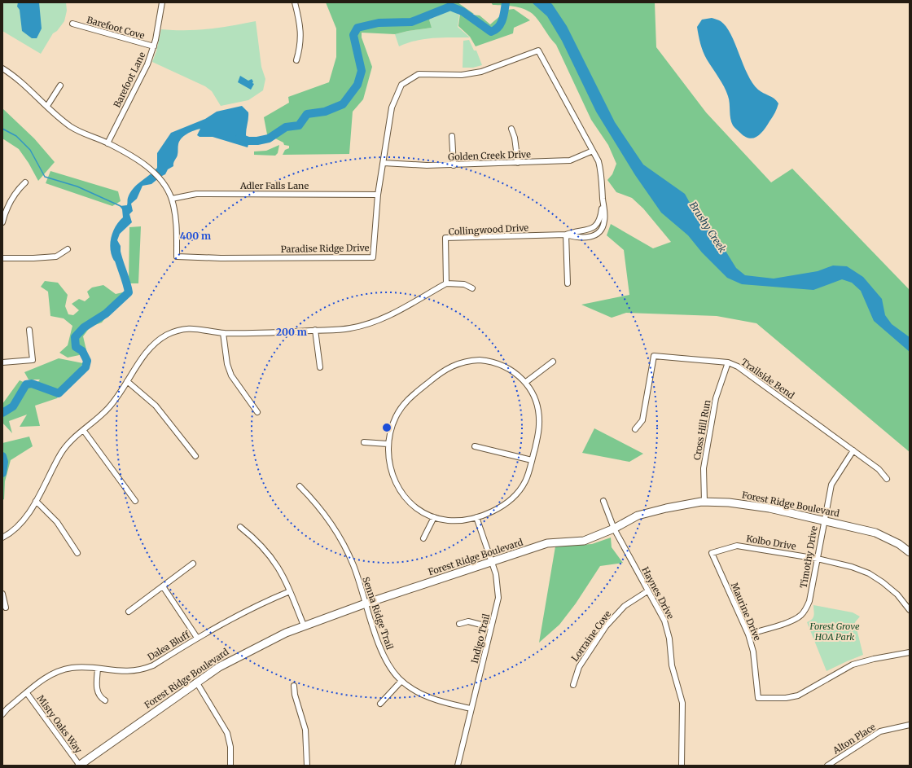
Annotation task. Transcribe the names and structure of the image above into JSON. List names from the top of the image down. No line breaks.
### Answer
{"streets":{"street":["Barefoot Cove","Barefoot Lane","Golden Creek Drive","Adler Falls Lane","Collingwood Drive","Paradise Ridge Drive","Trailside Bend","Cross Hill Run","Forest Ridge Boulevard","Kolbo Drive","Timothy Drive","Haynes Drive","Maurine Drive","Senna Ridge Trail","Lorraine Cove","Indigo Trail","Dalea Bluff","Misty Oaks Way","Alton Place"]},"crossings":[["Barefoot Cove","Barefoot Lane"],["Barefoot Lane","Paradise Ridge Drive"],["Golden Creek Drive","Collingwood Drive"],["Golden Creek Drive","Paradise Ridge Drive"],["Adler Falls Lane","Paradise Ridge Drive"],["Collingwood Drive","Paradise Ridge Drive"],["Trailside Bend","Cross Hill Run"],["Trailside Bend","Timothy Drive"],["Cross Hill Run","Forest Ridge Boulevard"],["Forest Ridge Boulevard","Timothy Drive"],["Forest Ridge Boulevard","Haynes Drive"],["Forest Ridge Boulevard","Senna Ridge Trail"],["Forest Ridge Boulevard","Indigo Trail"],["Forest Ridge Boulevard","Misty Oaks Way"],["Kolbo Drive","Timothy Drive"],["Kolbo Drive","Maurine Drive"],["Timothy Drive","Maurine Drive"],["Haynes Drive","Lorraine Cove"],["Senna Ridge Trail","Indigo Trail"],["Dalea Bluff","Misty Oaks Way"]],"water":["Brushy Creek"],"parks":["Forest Grove HOA Park"],"rings":["400 m","200 m"]}
